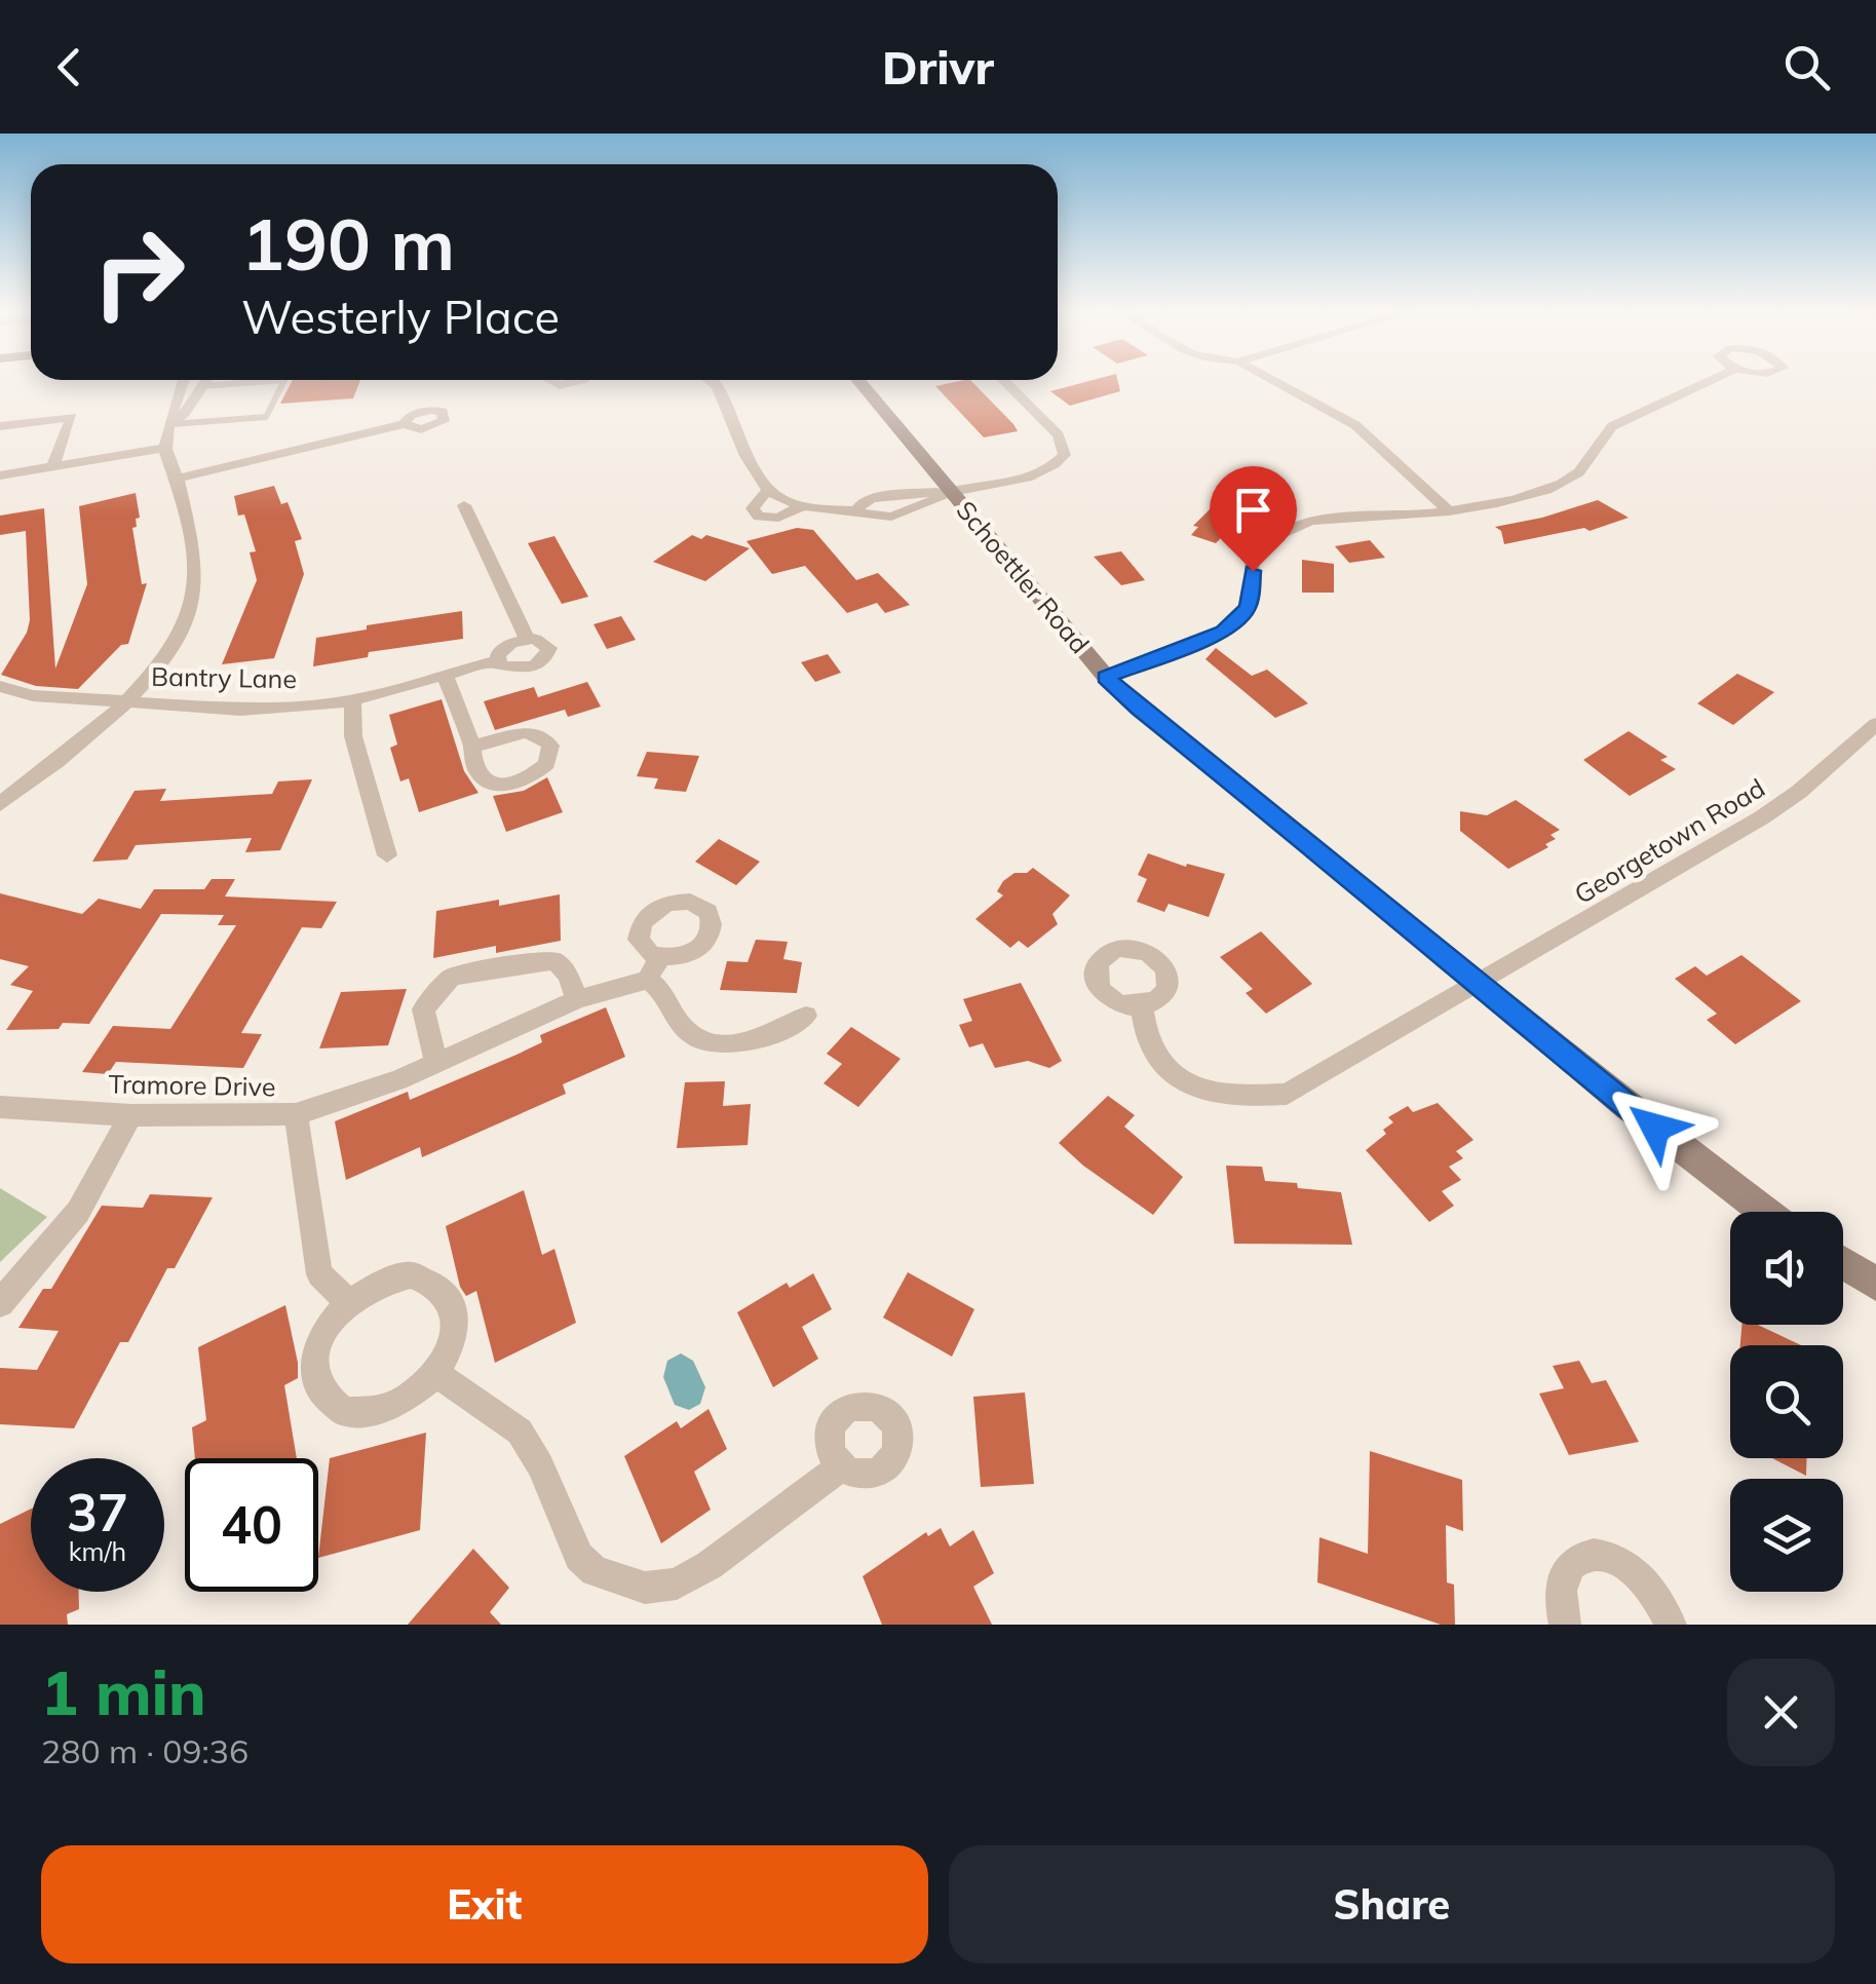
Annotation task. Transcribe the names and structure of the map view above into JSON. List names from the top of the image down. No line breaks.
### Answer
{"streets":{"street":["Schoettler Road","Bantry Lane","Georgetown Road","Tramore Drive"]},"crossings":[["Schoettler Road","Georgetown Road"]],"page":{"header":"Drivr","turn":["190 m","Westerly Place"],"speed":"37 km/h","limit":"40","heading":["1 min","280 m · 09:36"],"buttons":["Exit","Share"]}}
